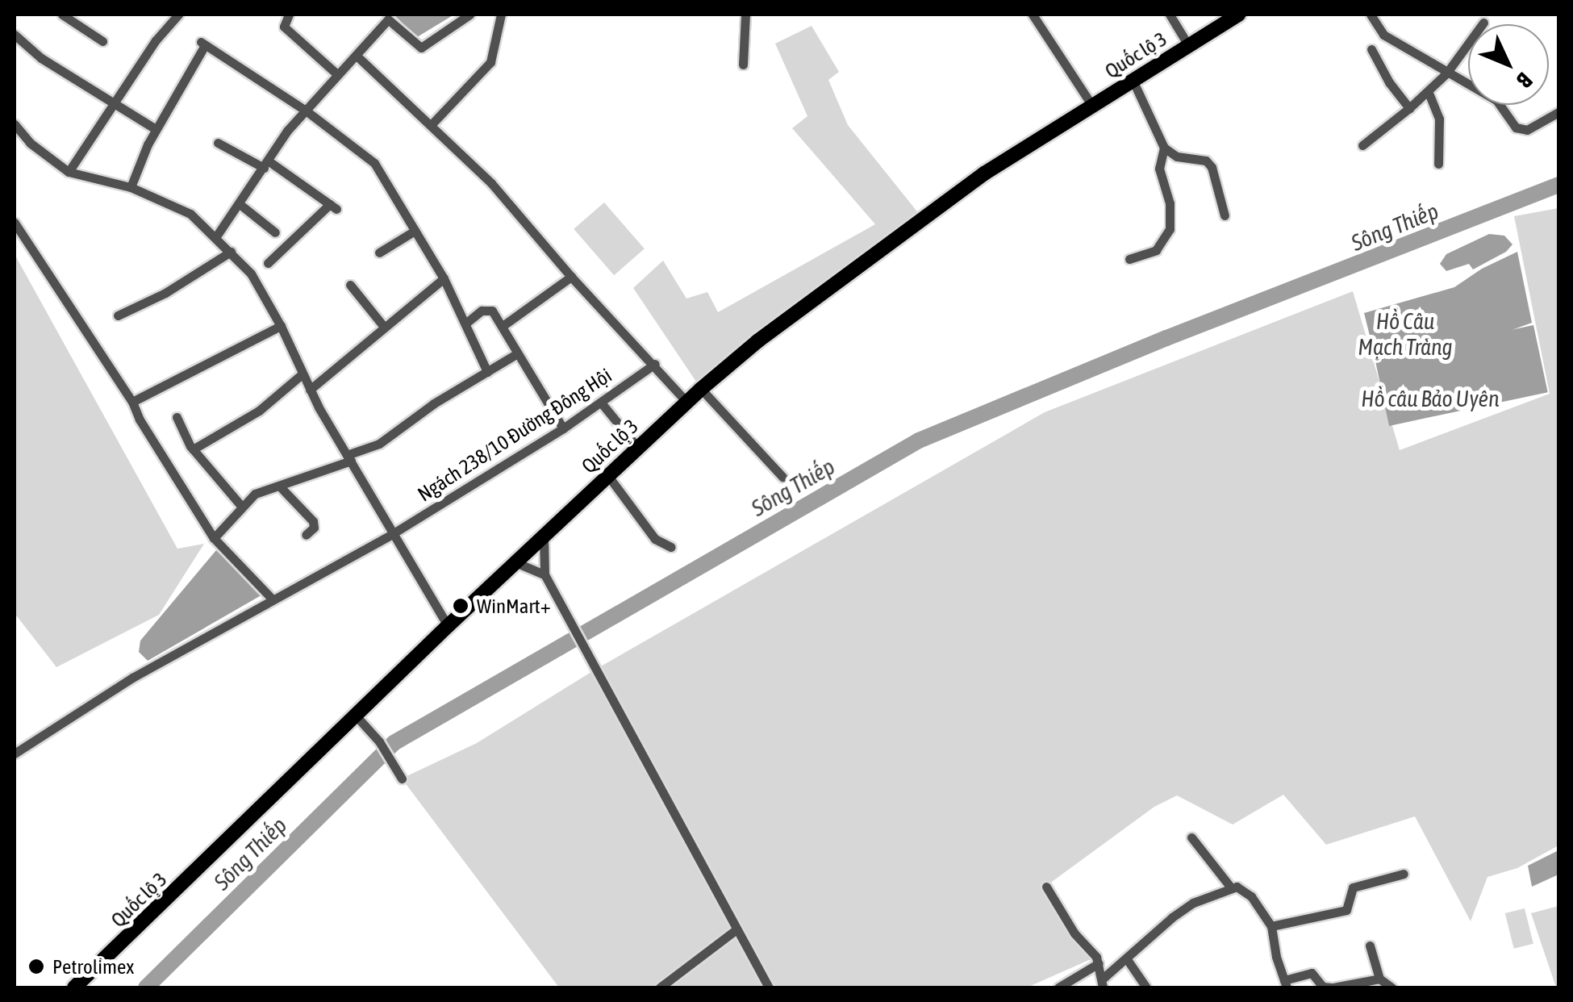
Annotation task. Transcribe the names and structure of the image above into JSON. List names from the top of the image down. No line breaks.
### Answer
{"streets":{"highway":["Quốc lộ 3"],"street":["Ngách 238/10 Đường Đông Hội"]},"water":["Sông Thiếp","Hồ Câu Mạch Tràng","Hồ câu Bảo Uyên"],"places":["WinMart+","Petrolimex"],"north":"bottom right"}
